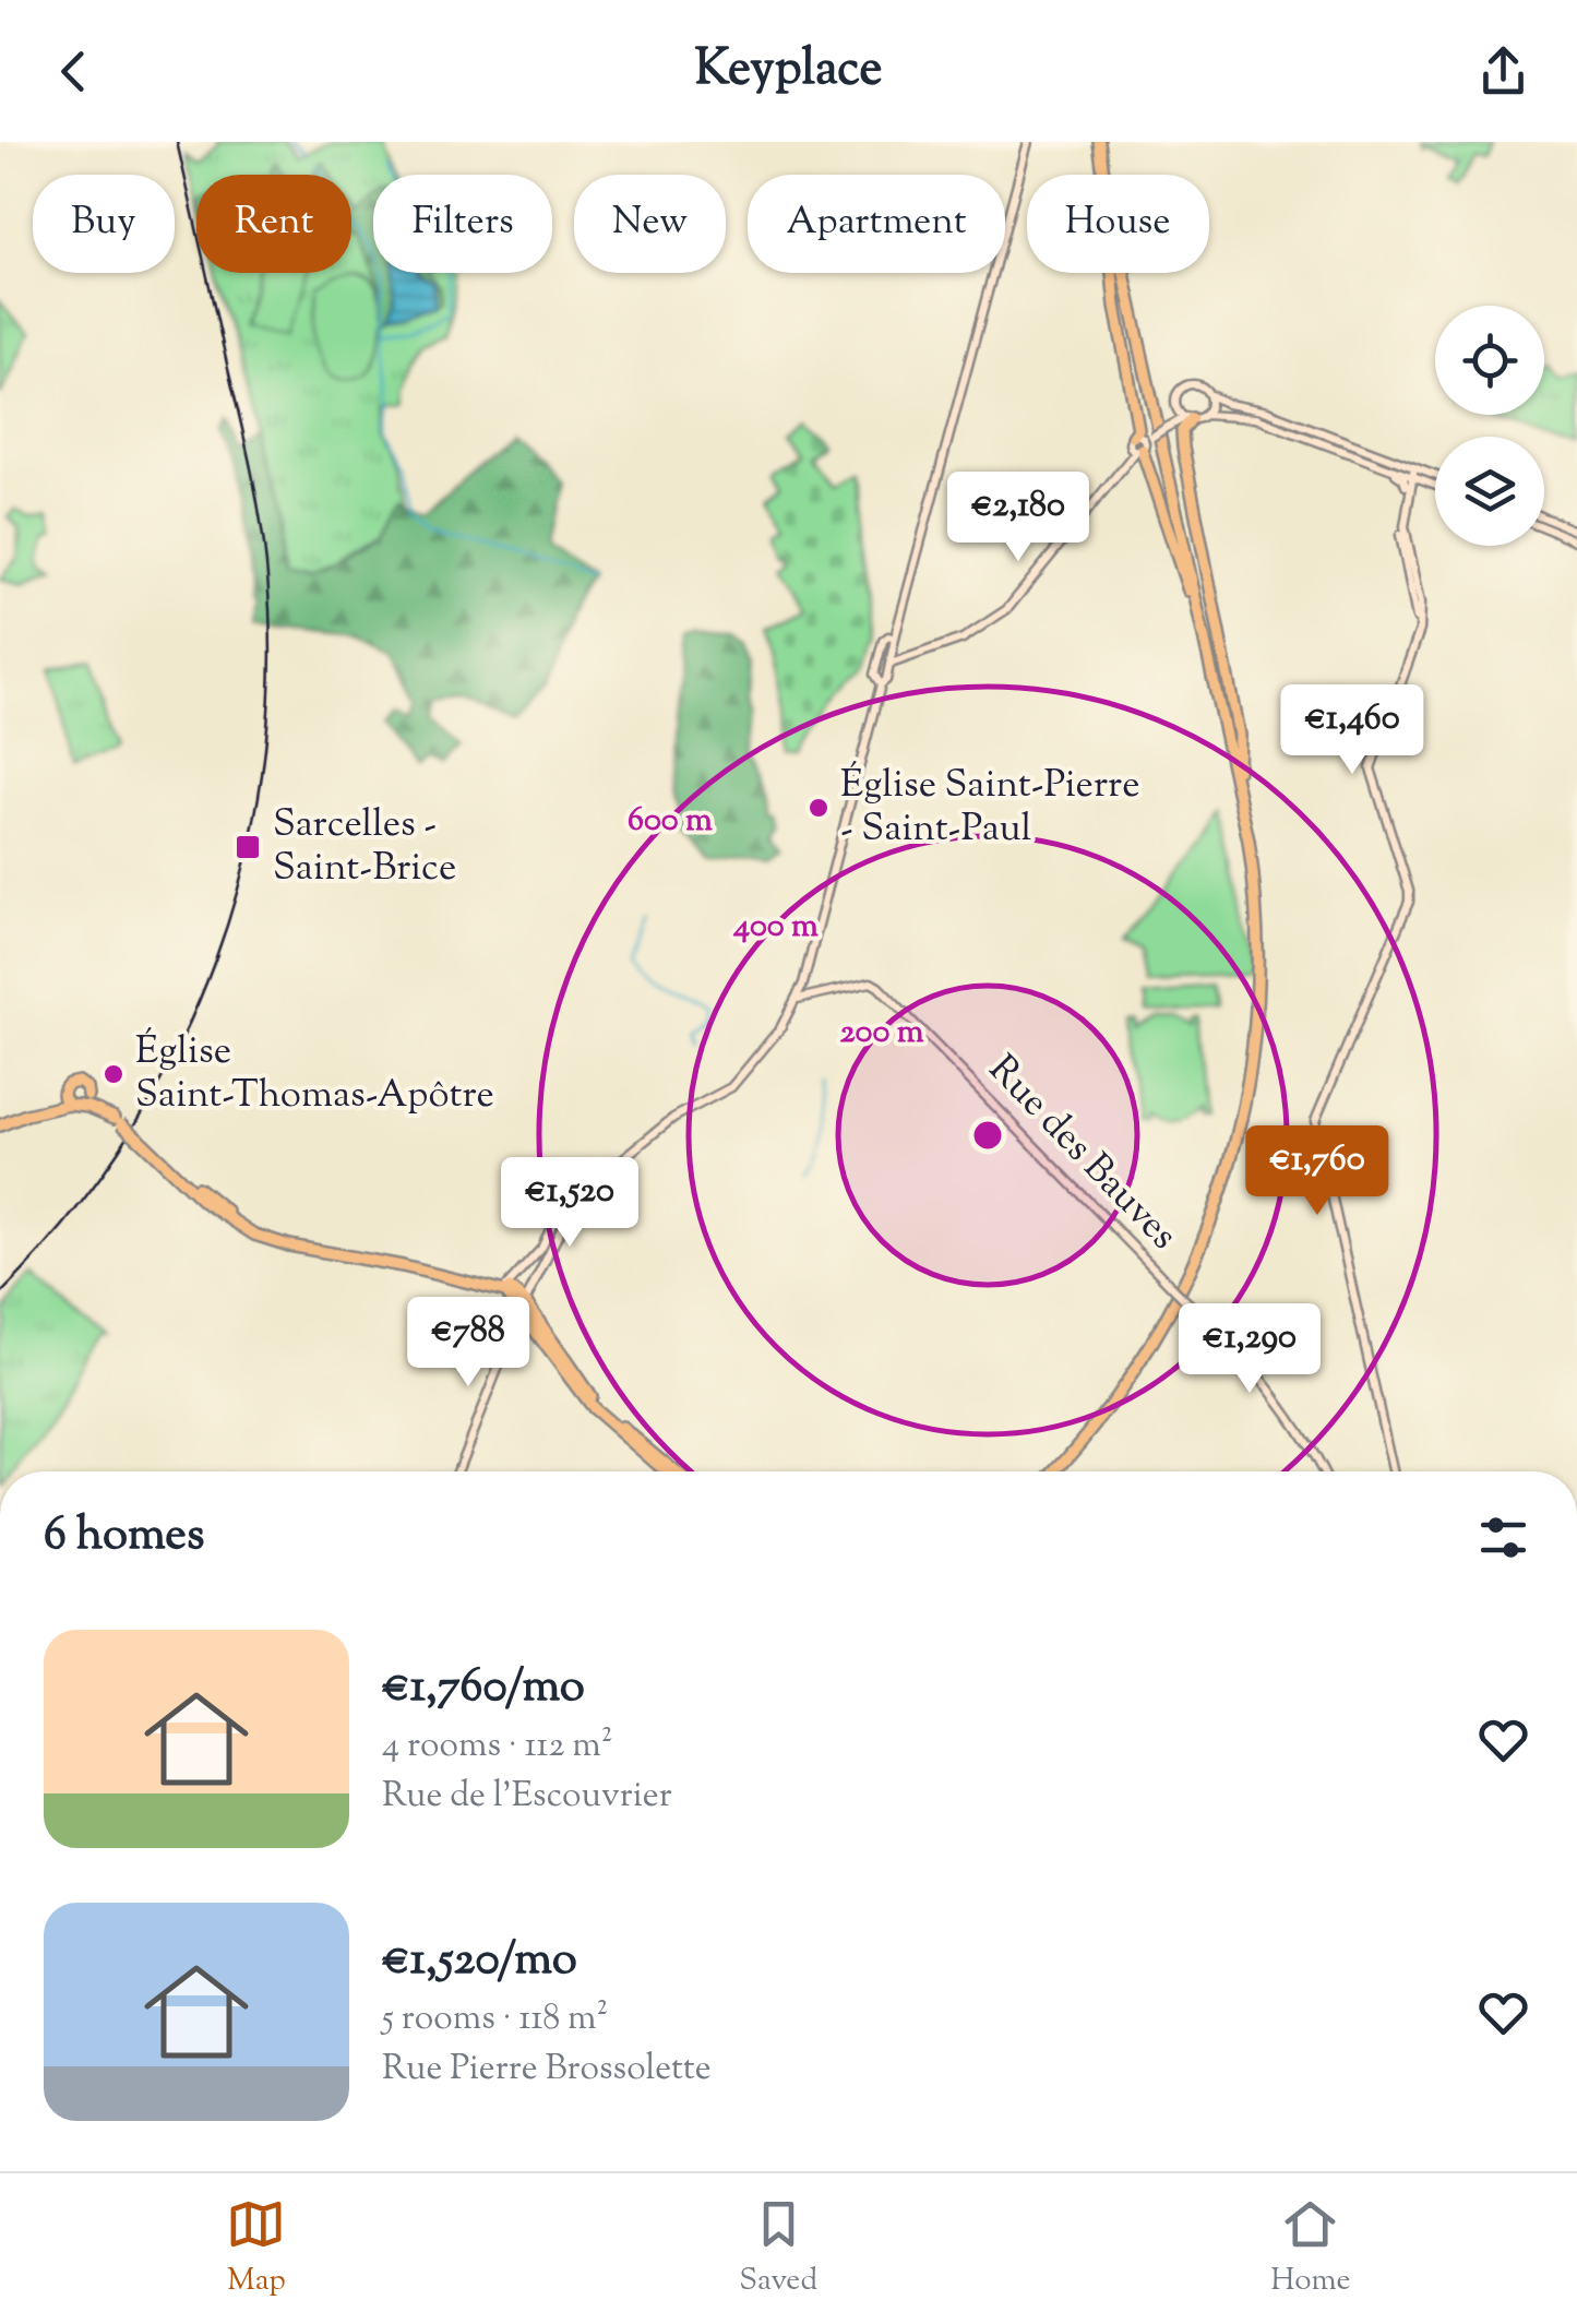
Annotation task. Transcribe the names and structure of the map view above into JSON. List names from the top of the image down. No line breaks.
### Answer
{"streets":{"main road":["Rue des Bauves"]},"places":{"other":["Église Saint-Pierre - Saint-Paul","Église Saint-Thomas-Apôtre"],"transit":["Sarcelles - Saint-Brice"]},"page":{"header":"Keyplace","chip":["Buy","Rent","Filters","New","Apartment","House"],"price":["€2,180","€1,460","€1,760","€1,520","€788","€1,290"],"heading":"6 homes","list":[{"name":"€1,760/mo","note":"4 rooms · 112 m² · Rue de l'Escouvrier"},{"name":"€1,520/mo","note":"5 rooms · 118 m² · Rue Pierre Brossolette"}],"tabs":["Map","Saved","Home"]},"rings":["600 m","400 m","200 m"]}
